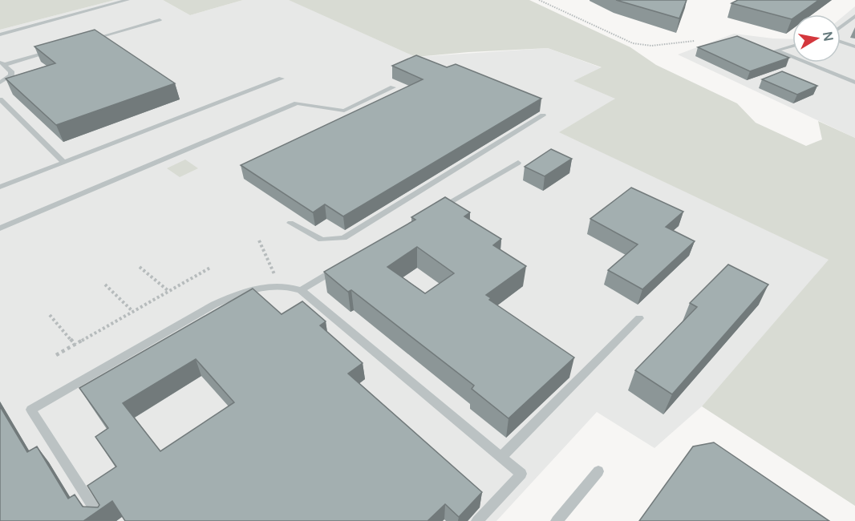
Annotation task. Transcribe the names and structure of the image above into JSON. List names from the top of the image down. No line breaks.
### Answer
{"north":"right"}
